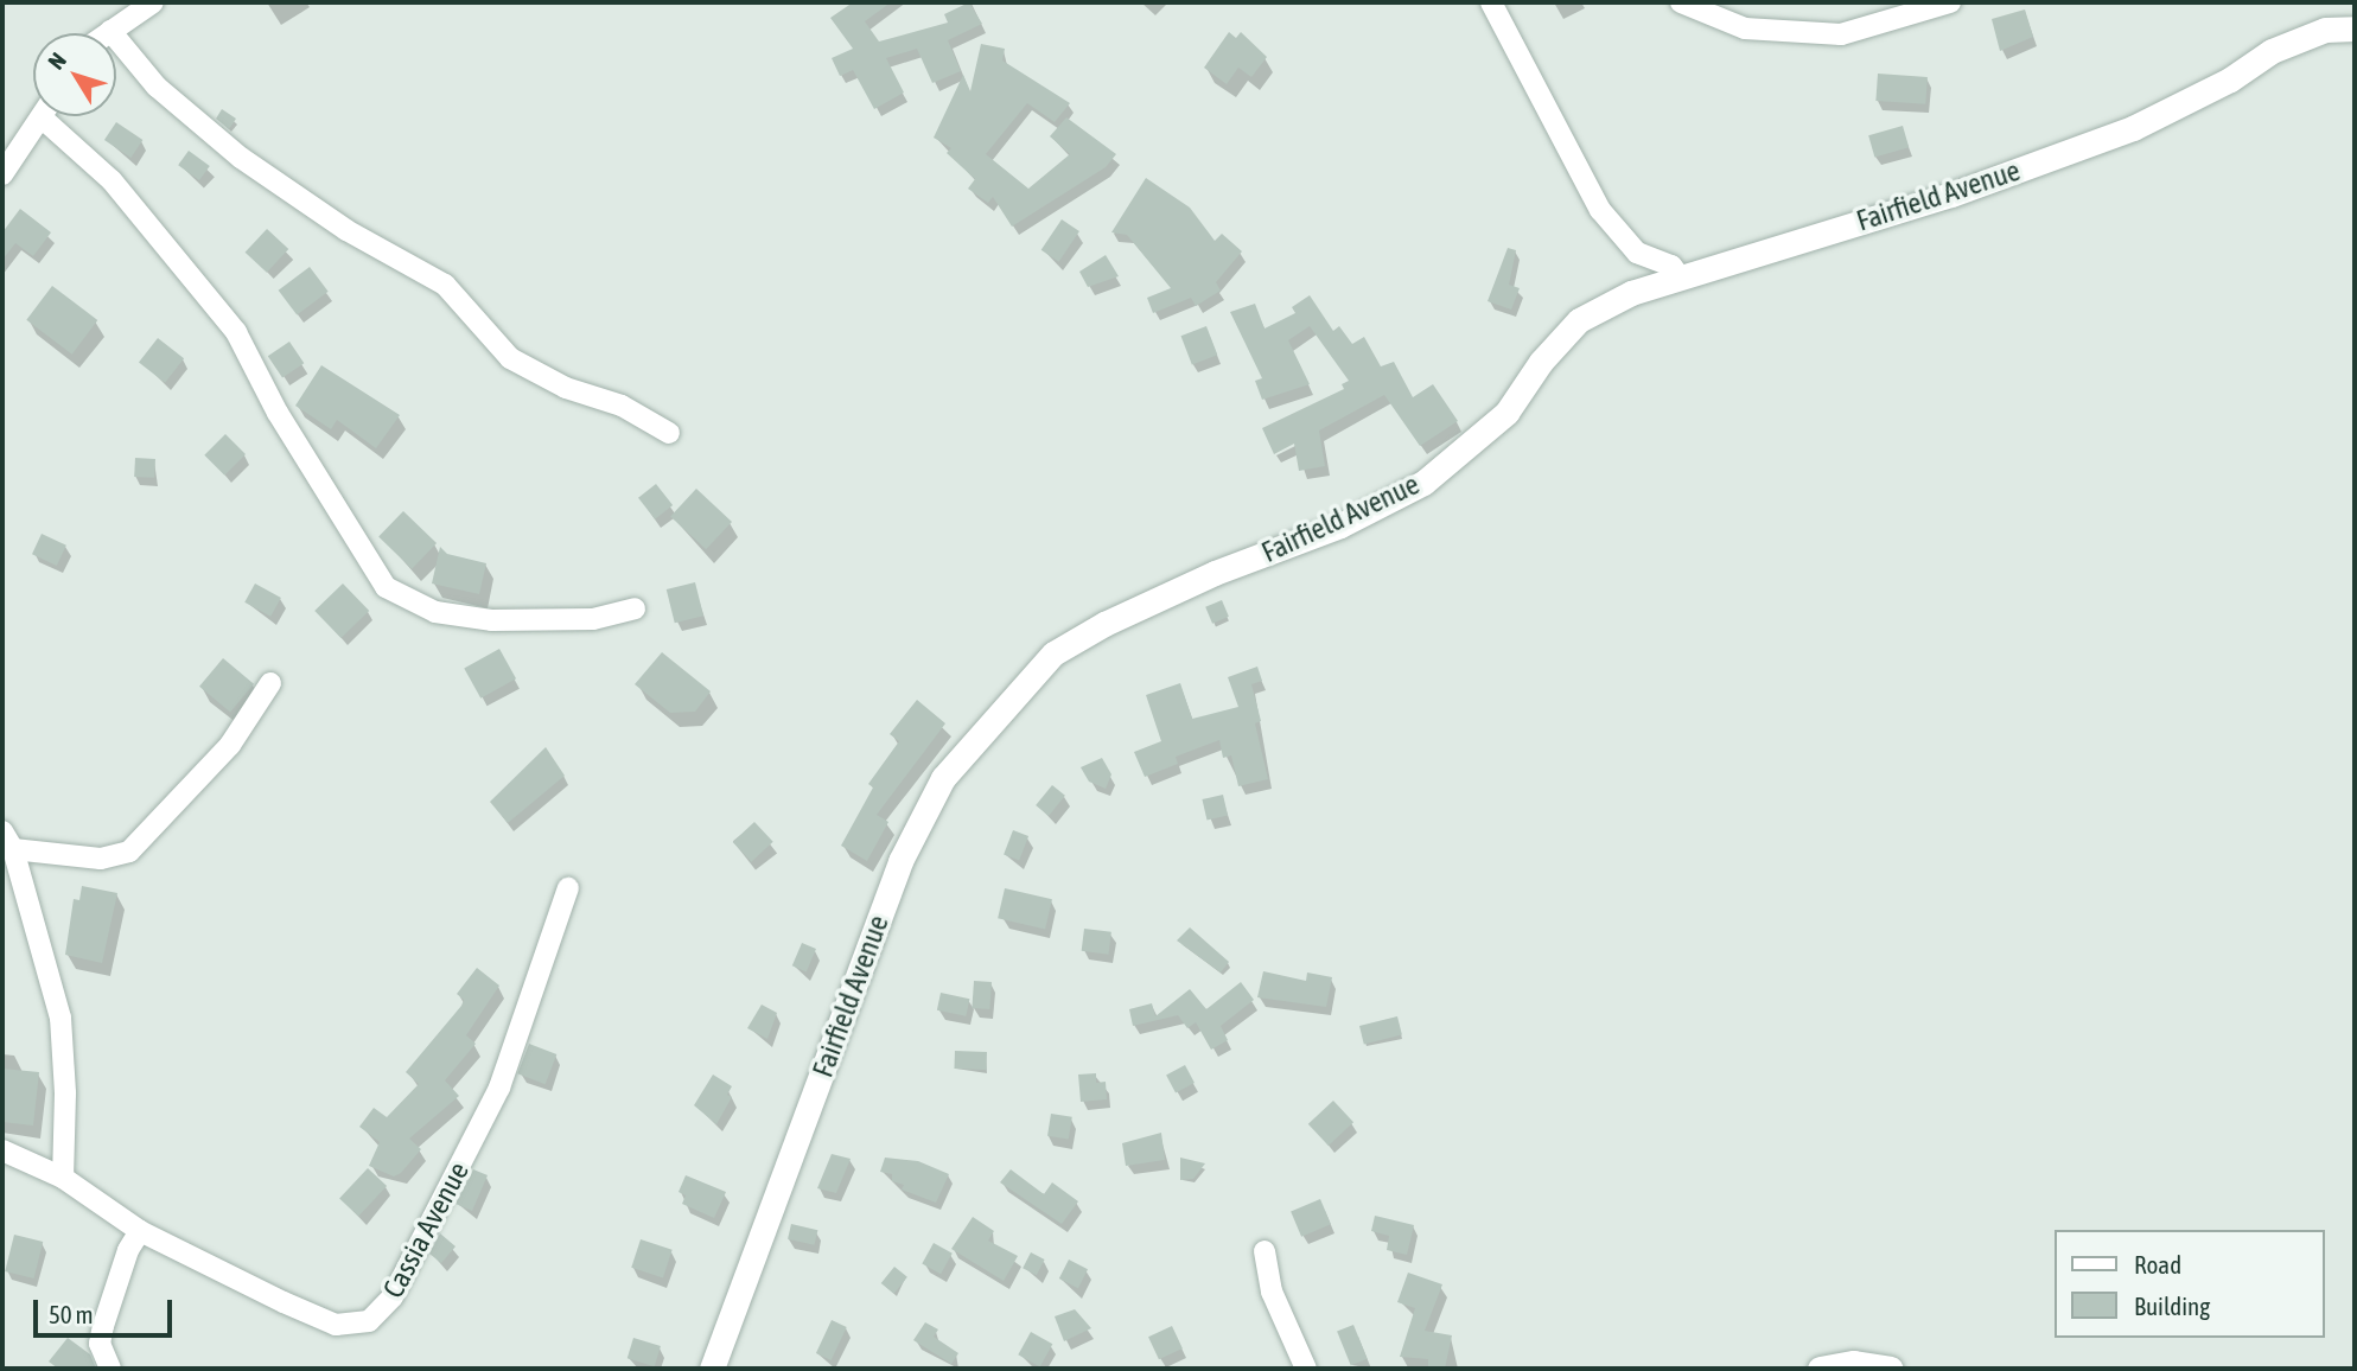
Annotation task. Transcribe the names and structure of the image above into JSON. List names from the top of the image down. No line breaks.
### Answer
{"streets":{"street":["Fairfield Avenue","Cassia Avenue"]},"legend":["Road","Building"],"scale_bar":"50 m","north":"top left"}
